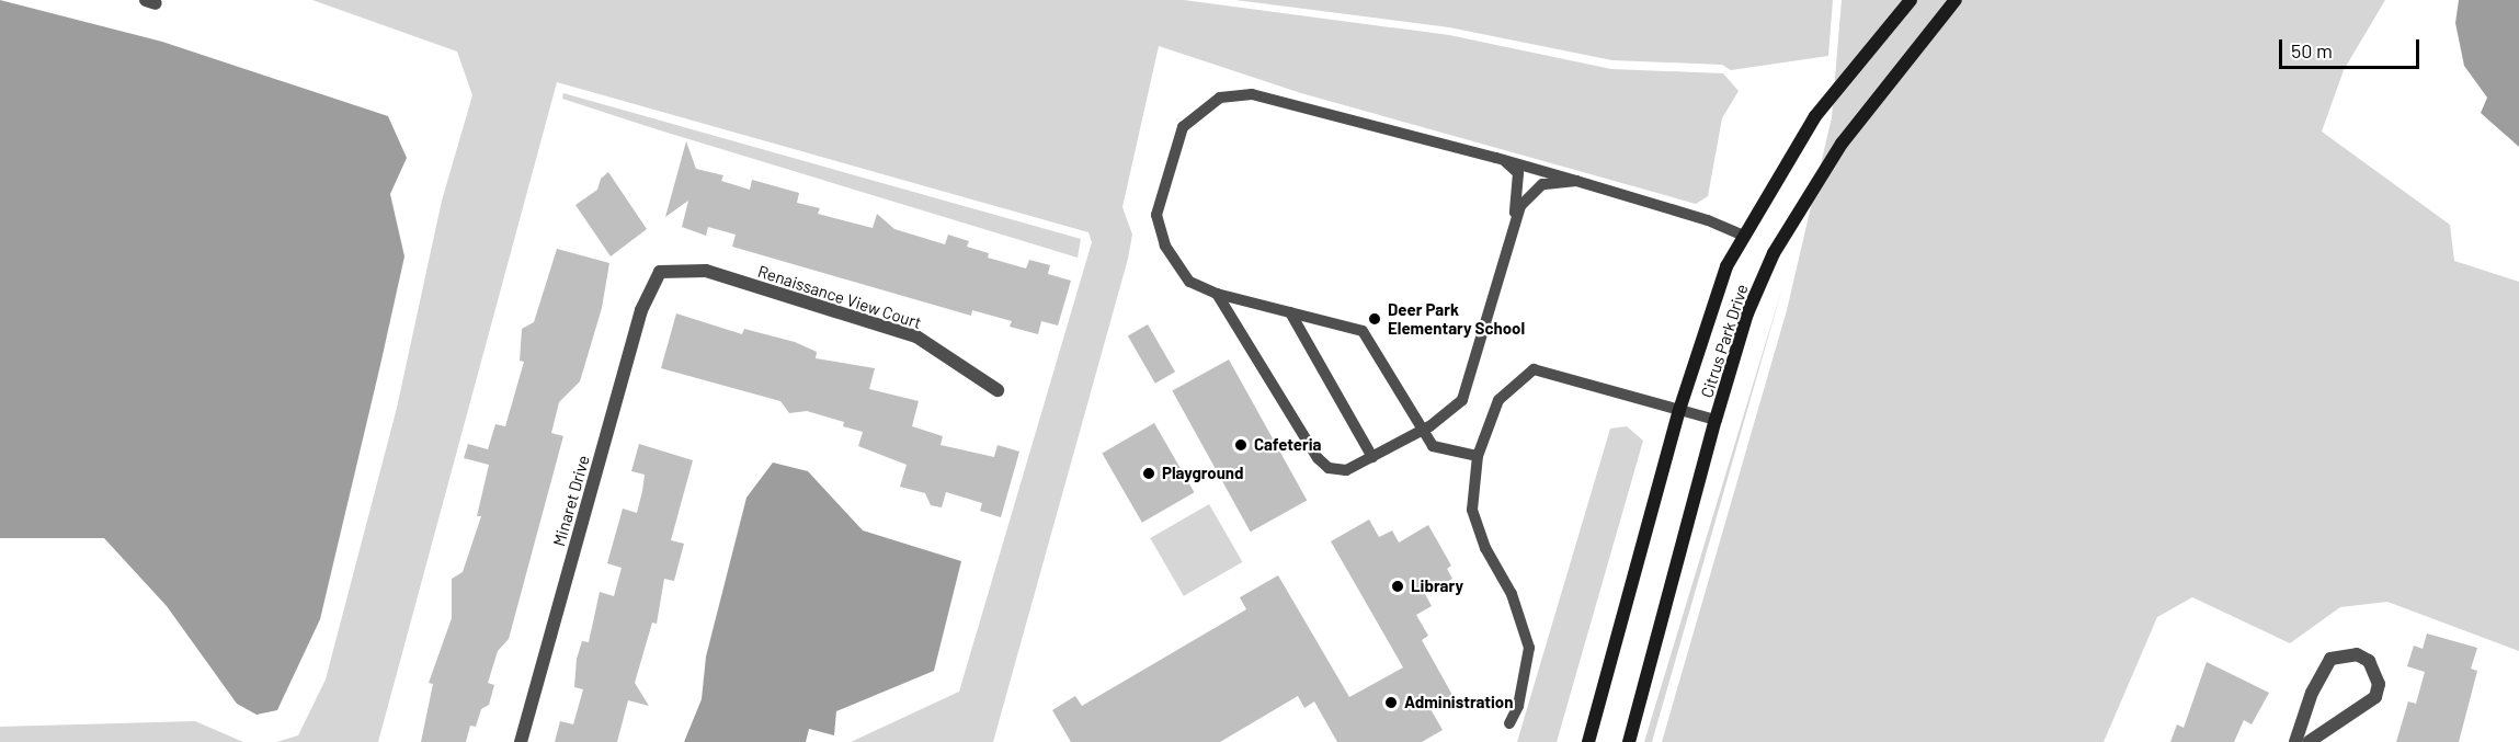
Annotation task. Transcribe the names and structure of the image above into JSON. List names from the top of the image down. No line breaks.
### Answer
{"streets":{"street":["Renaissance View Court","Citrus Park Drive","Minaret Drive"]},"crossings":[["Renaissance View Court","Minaret Drive"]],"places":["Deer Park Elementary School","Cafeteria","Playground","Library","Administration"],"scale_bar":"50 m"}
